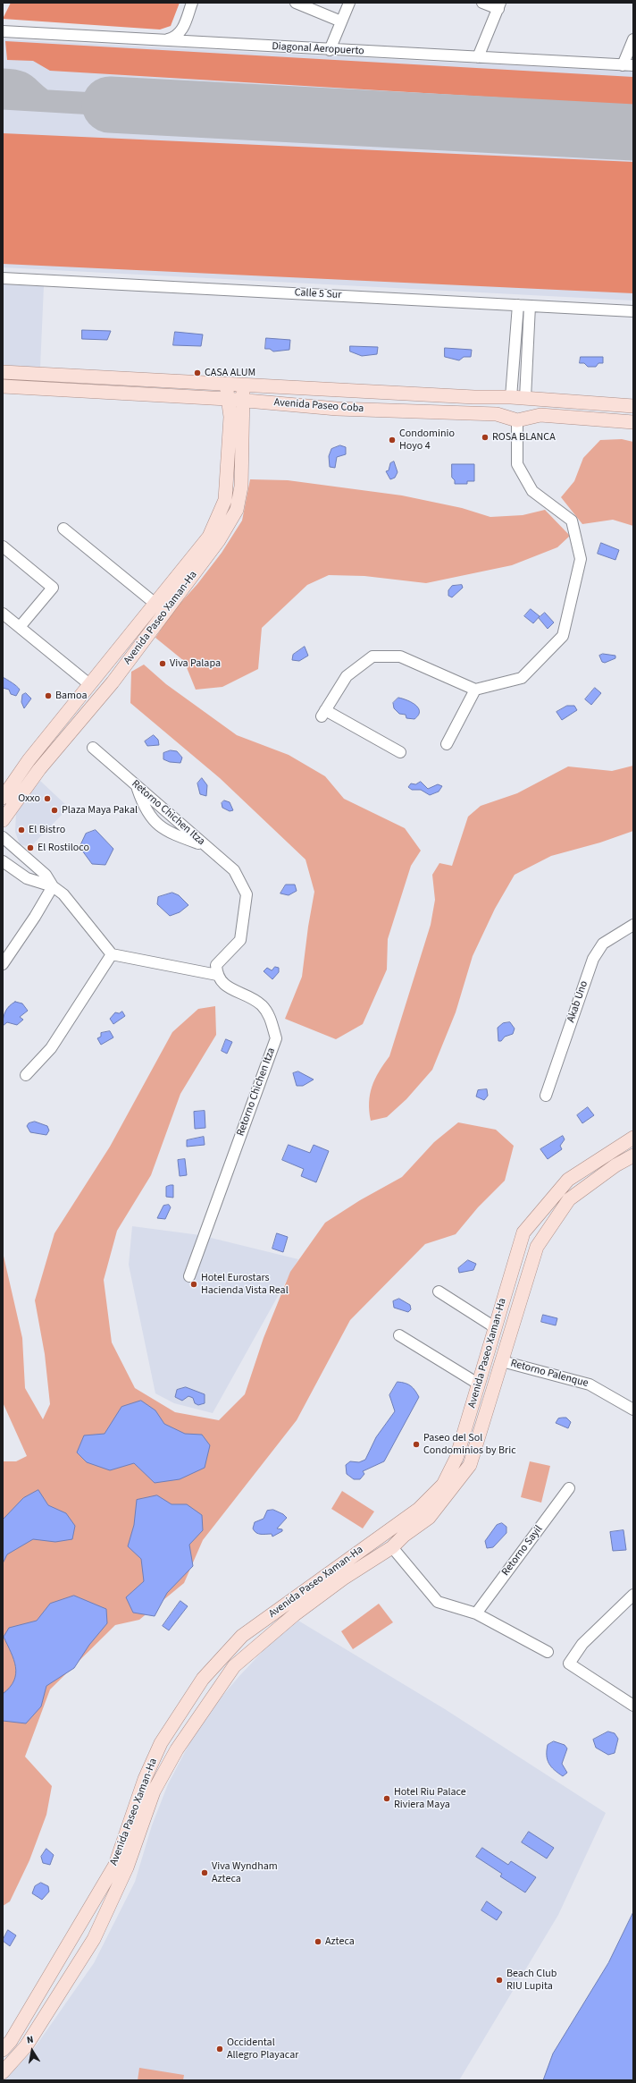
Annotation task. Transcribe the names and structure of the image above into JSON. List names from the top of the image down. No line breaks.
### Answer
{"streets":{"main road":["Avenida Paseo Coba","Avenida Paseo Xaman-Ha"],"street":["Diagonal Aeropuerto","Calle 5 Sur","Retorno Chichen Itza","Akab Uno","Retorno Palenque","Retorno Sayil"]},"crossings":[["Avenida Paseo Coba","Avenida Paseo Xaman-Ha"],["Avenida Paseo Xaman-Ha","Retorno Palenque"]],"places":["CASA ALUM","ROSA BLANCA","Condominio Hoyo 4","Viva Palapa","Bamoa","Oxxo","Plaza Maya Pakal","El Bistro","El Rostiloco","Hotel Eurostars Hacienda Vista Real","Paseo del Sol Condominios by Bric","Hotel Riu Palace Riviera Maya","Viva Wyndham Azteca","Azteca","Beach Club RIU Lupita","Occidental Allegro Playacar"],"north":"top"}
